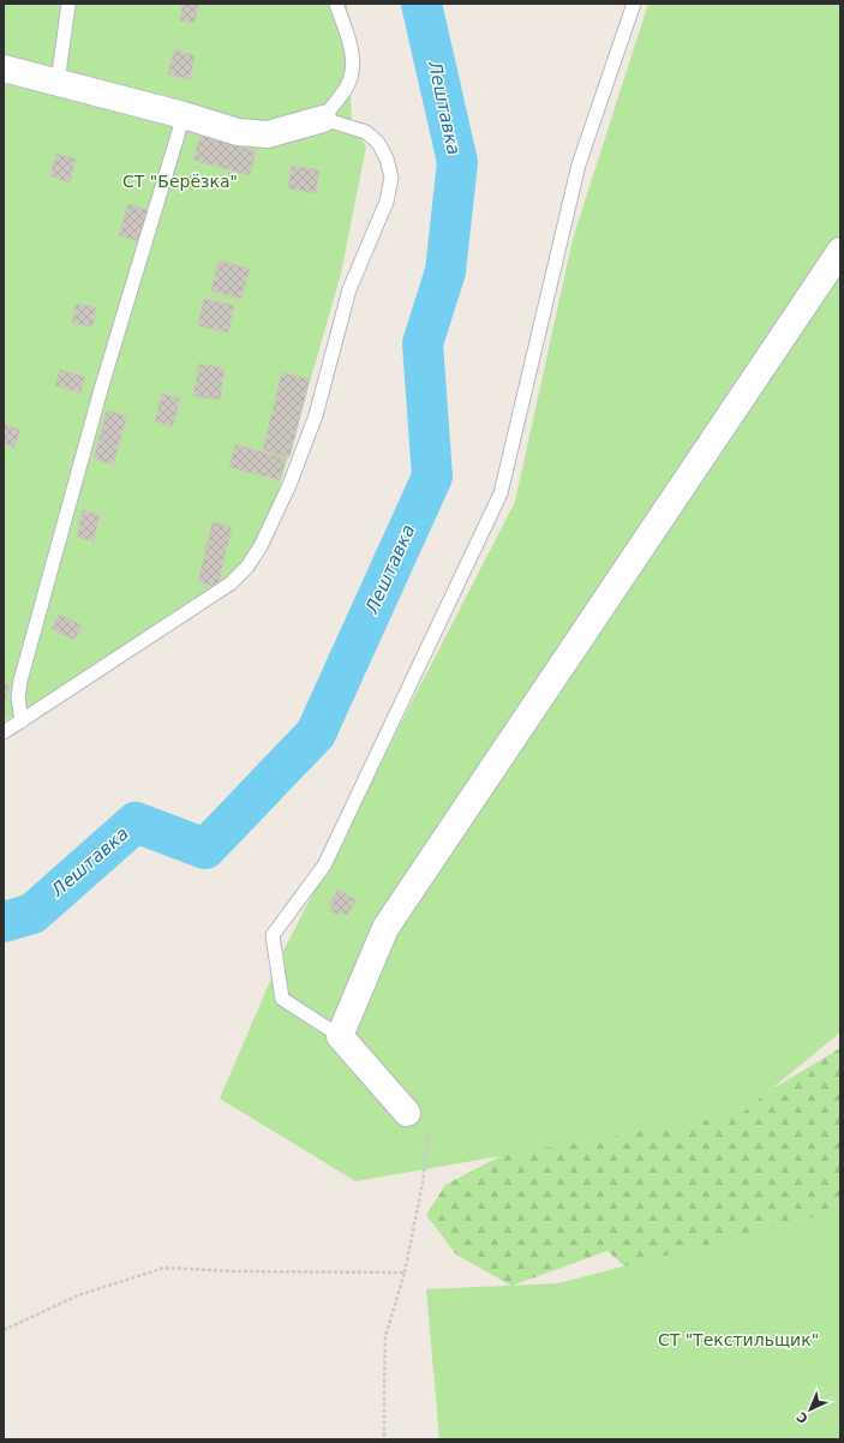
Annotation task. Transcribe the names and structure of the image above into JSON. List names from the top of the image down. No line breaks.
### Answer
{"water":["Лештавка"],"parks":["СТ \"Берёзка\"","СТ \"Текстильщик\""],"north":"bottom left"}
